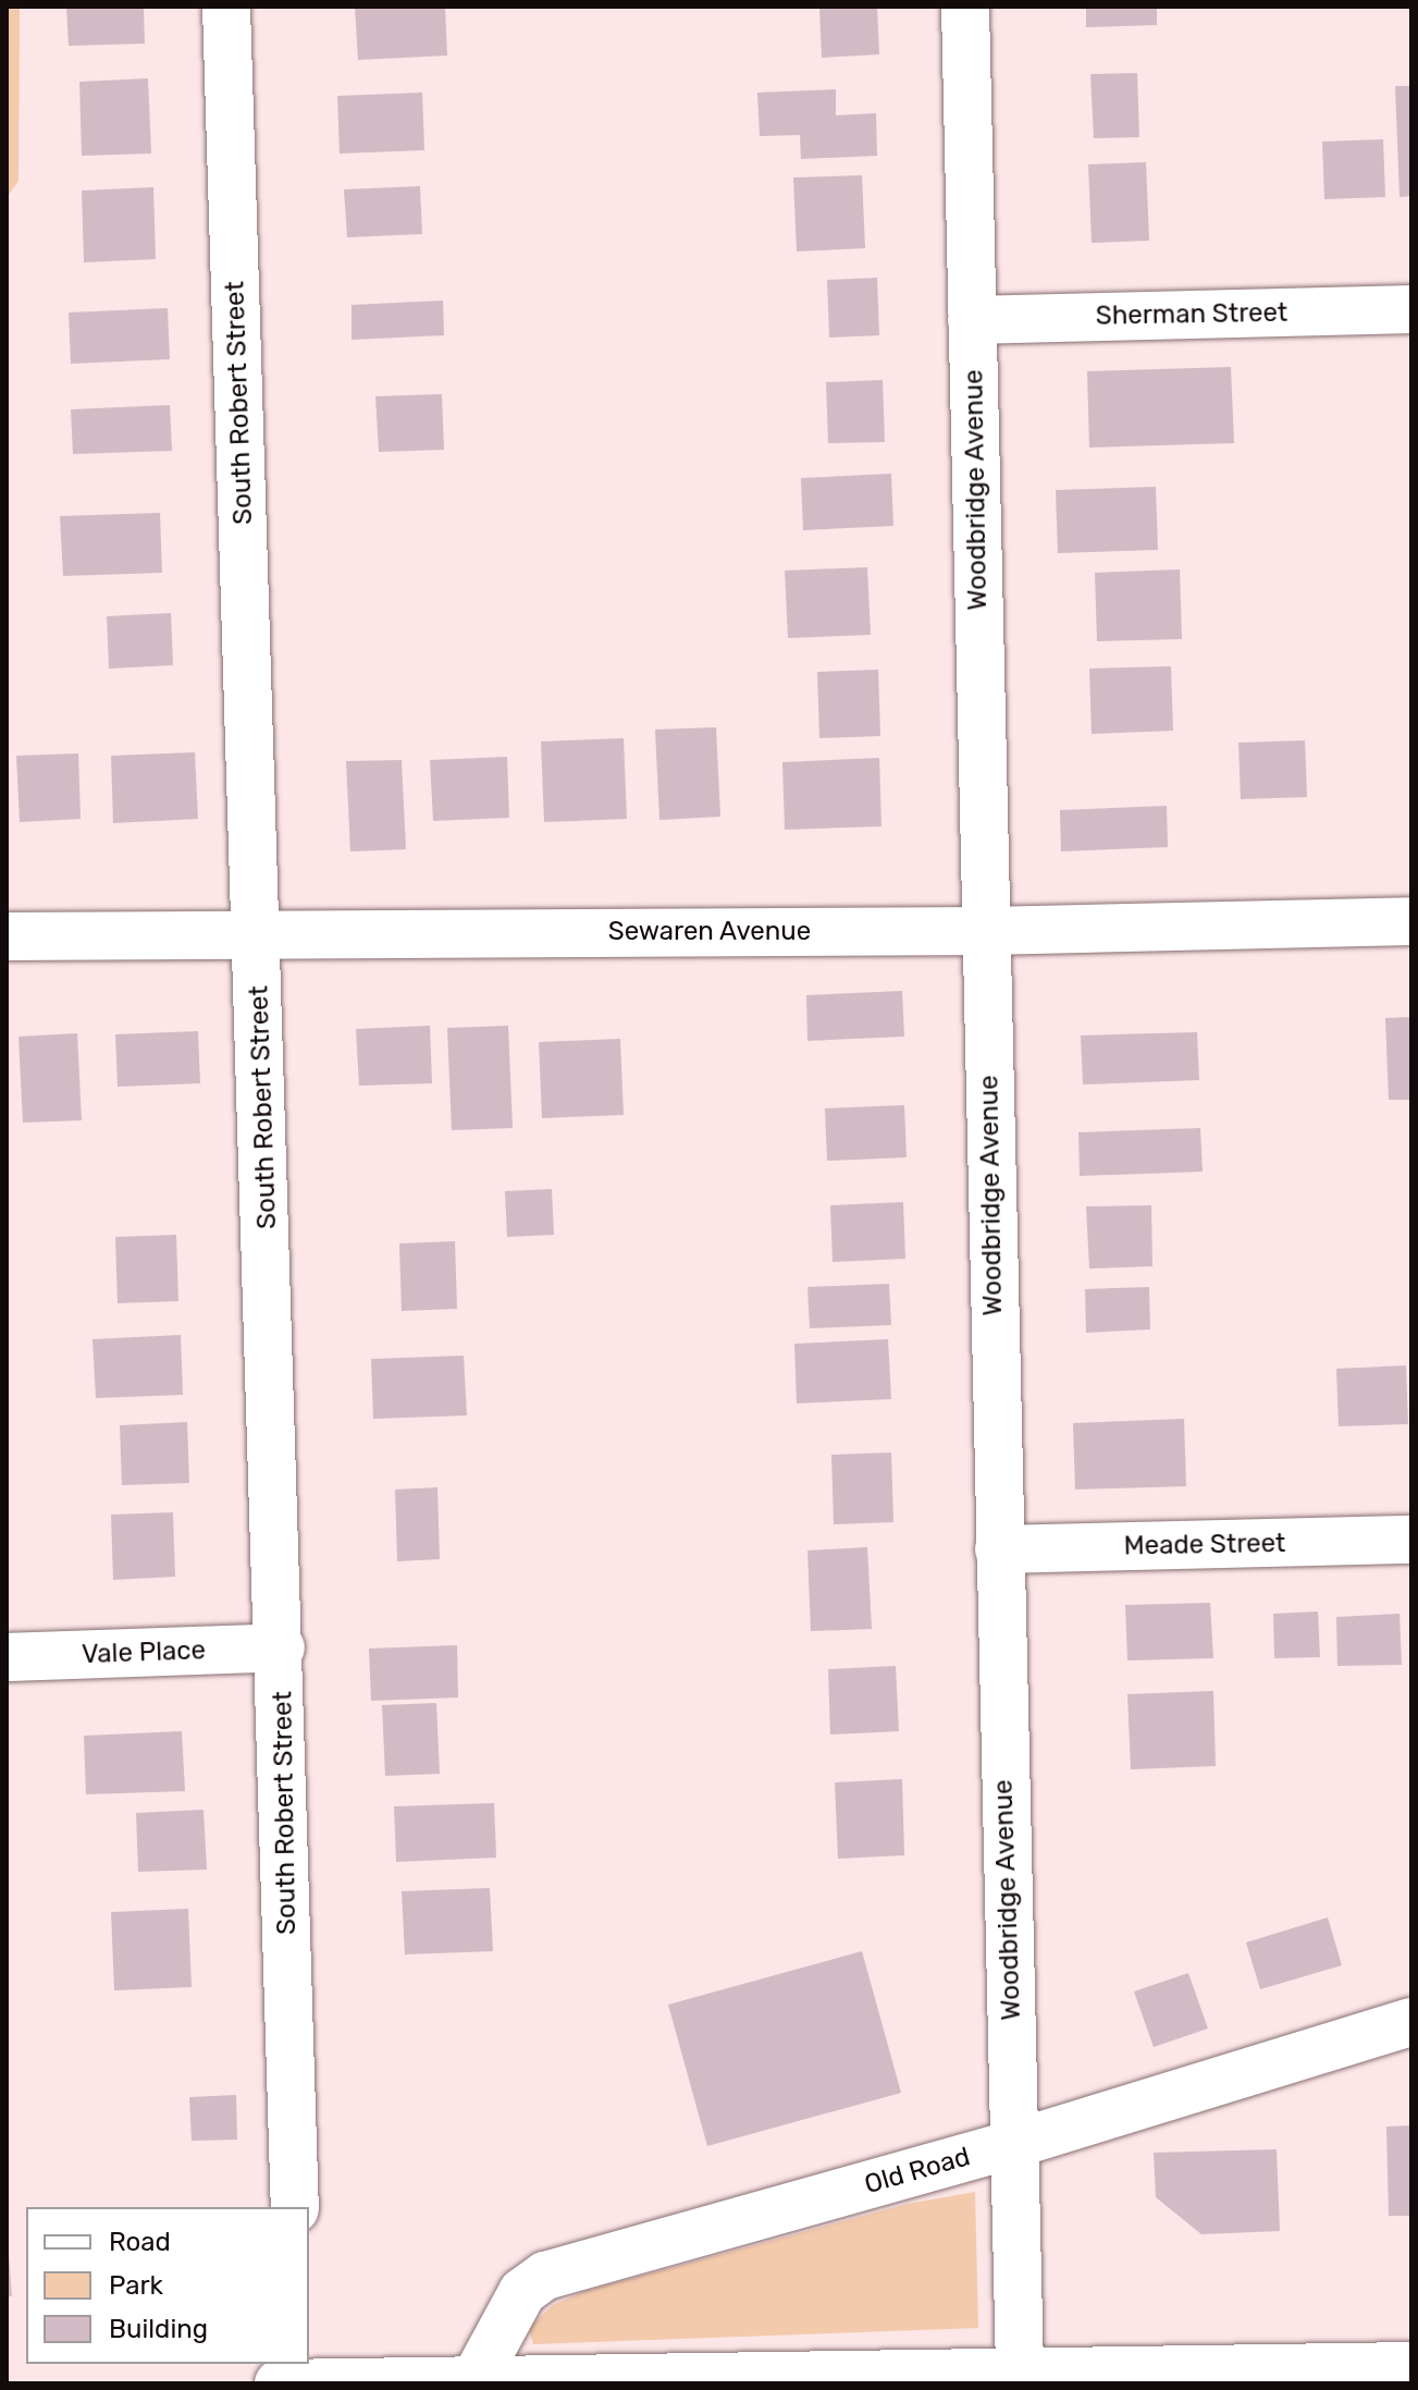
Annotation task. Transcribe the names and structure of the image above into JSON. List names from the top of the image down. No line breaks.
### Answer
{"streets":{"street":["Sherman Street","South Robert Street","Woodbridge Avenue","Sewaren Avenue","Meade Street","Vale Place","Old Road"]},"crossings":[["Sherman Street","Woodbridge Avenue"],["South Robert Street","Sewaren Avenue"],["South Robert Street","Vale Place"],["Woodbridge Avenue","Sewaren Avenue"],["Woodbridge Avenue","Meade Street"],["Woodbridge Avenue","Old Road"]],"legend":["Road","Park","Building"]}
